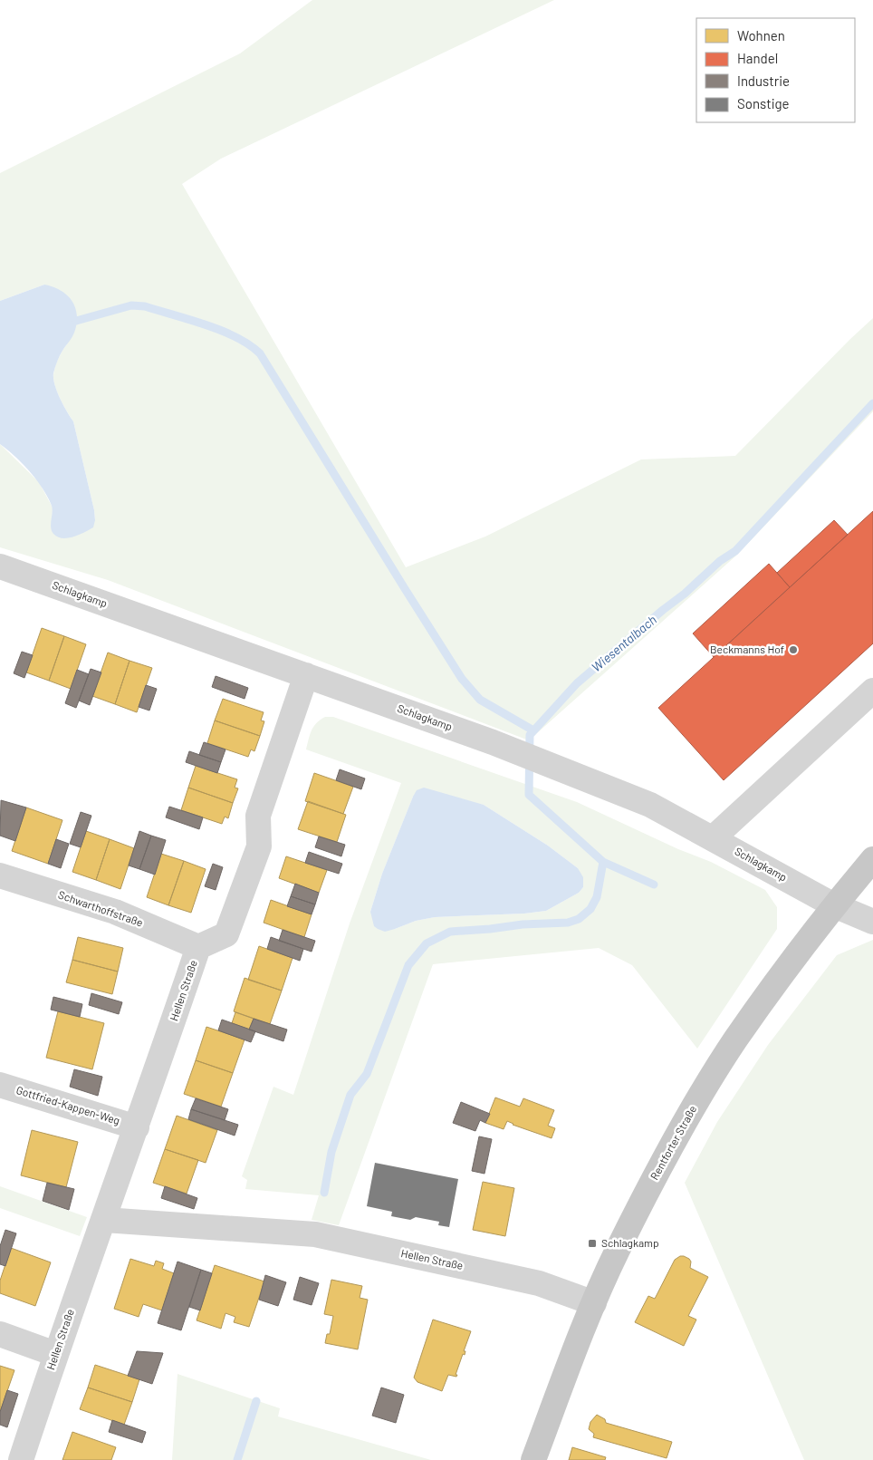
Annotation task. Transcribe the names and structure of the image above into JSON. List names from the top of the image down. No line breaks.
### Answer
{"streets":{"main road":["Rentforter Straße"],"street":["Schlagkamp","Schwarthoffstraße","Hellen Straße","Gottfried-Kappen-Weg"]},"crossings":[["Schlagkamp","Hellen Straße"],["Schlagkamp","Rentforter Straße"],["Schwarthoffstraße","Hellen Straße"],["Hellen Straße","Gottfried-Kappen-Weg"],["Hellen Straße","Rentforter Straße"]],"water":["Wiesentalbach"],"places":{"other":["Beckmanns Hof"],"transit":["Schlagkamp"]},"legend":["Wohnen","Handel","Industrie","Sonstige"]}
